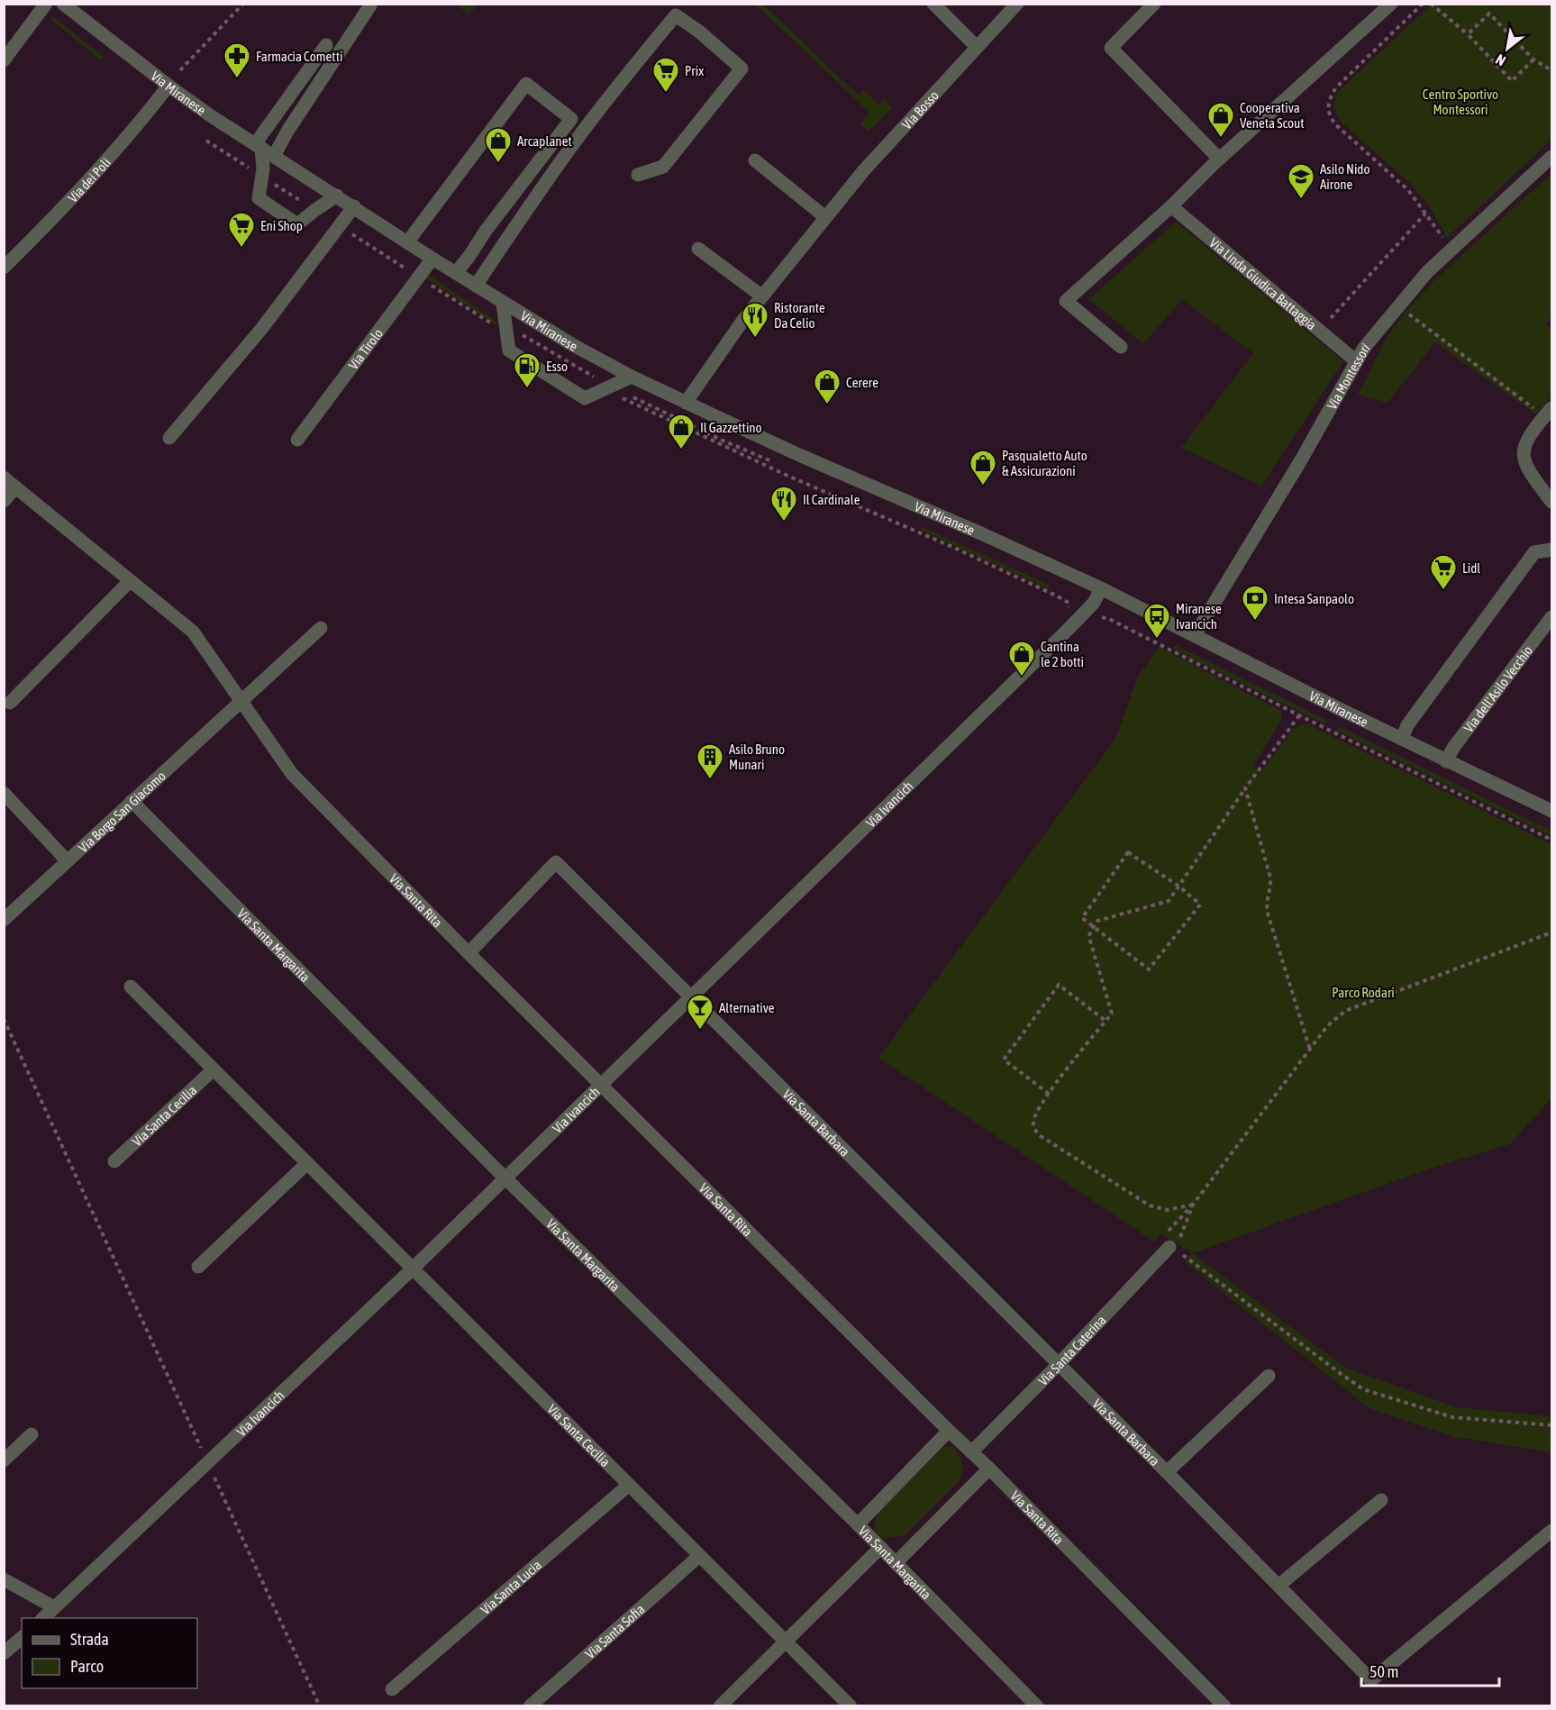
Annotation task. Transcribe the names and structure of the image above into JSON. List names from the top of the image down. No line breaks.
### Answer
{"streets":{"street":["Via Miranese","Via Bosso","Via dei Poli","Via Linda Giudica Battaggia","Via Tirolo","Via Montessori","Via dell'Asilo Vecchio","Via Ivancich","Via Borgo San Giacomo","Via Santa Rita","Via Santa Margarita","Via Santa Cecilia","Via Santa Barbara","Via Santa Caterina","Via Santa Lucia","Via Santa Sofia"]},"crossings":[["Via Miranese","Via Bosso"],["Via Miranese","Via dei Poli"],["Via Miranese","Via Tirolo"],["Via Miranese","Via Montessori"],["Via Miranese","Via dell'Asilo Vecchio"],["Via Miranese","Via Ivancich"],["Via Linda Giudica Battaggia","Via Montessori"],["Via Ivancich","Via Santa Rita"],["Via Ivancich","Via Santa Margarita"],["Via Ivancich","Via Santa Cecilia"],["Via Ivancich","Via Santa Barbara"],["Via Borgo San Giacomo","Via Santa Rita"],["Via Borgo San Giacomo","Via Santa Margarita"],["Via Santa Rita","Via Santa Barbara"],["Via Santa Rita","Via Santa Caterina"],["Via Santa Cecilia","Via Santa Lucia"],["Via Santa Cecilia","Via Santa Sofia"],["Via Santa Barbara","Via Santa Caterina"]],"parks":["Centro Sportivo Montessori","Parco Rodari"],"places":{"pharmacy":["Farmacia Cometti"],"supermarket":["Prix","Eni Shop","Lidl"],"shop":["Cooperativa Veneta Scout","Arcaplanet","Cerere","Il Gazzettino","Pasqualetto Auto & Assicurazioni","Cantina le 2 botti"],"school or university":["Asilo Nido Airone"],"restaurant":["Ristorante Da Celio","Il Cardinale"],"fuel station":["Esso"],"bank":["Intesa Sanpaolo"],"bus stop":["Miranese Ivancich"],"building":["Asilo Bruno Munari"],"bar":["Alternative"]},"legend":["Strada","Parco"],"scale_bar":"50 m","north":"bottom left"}
